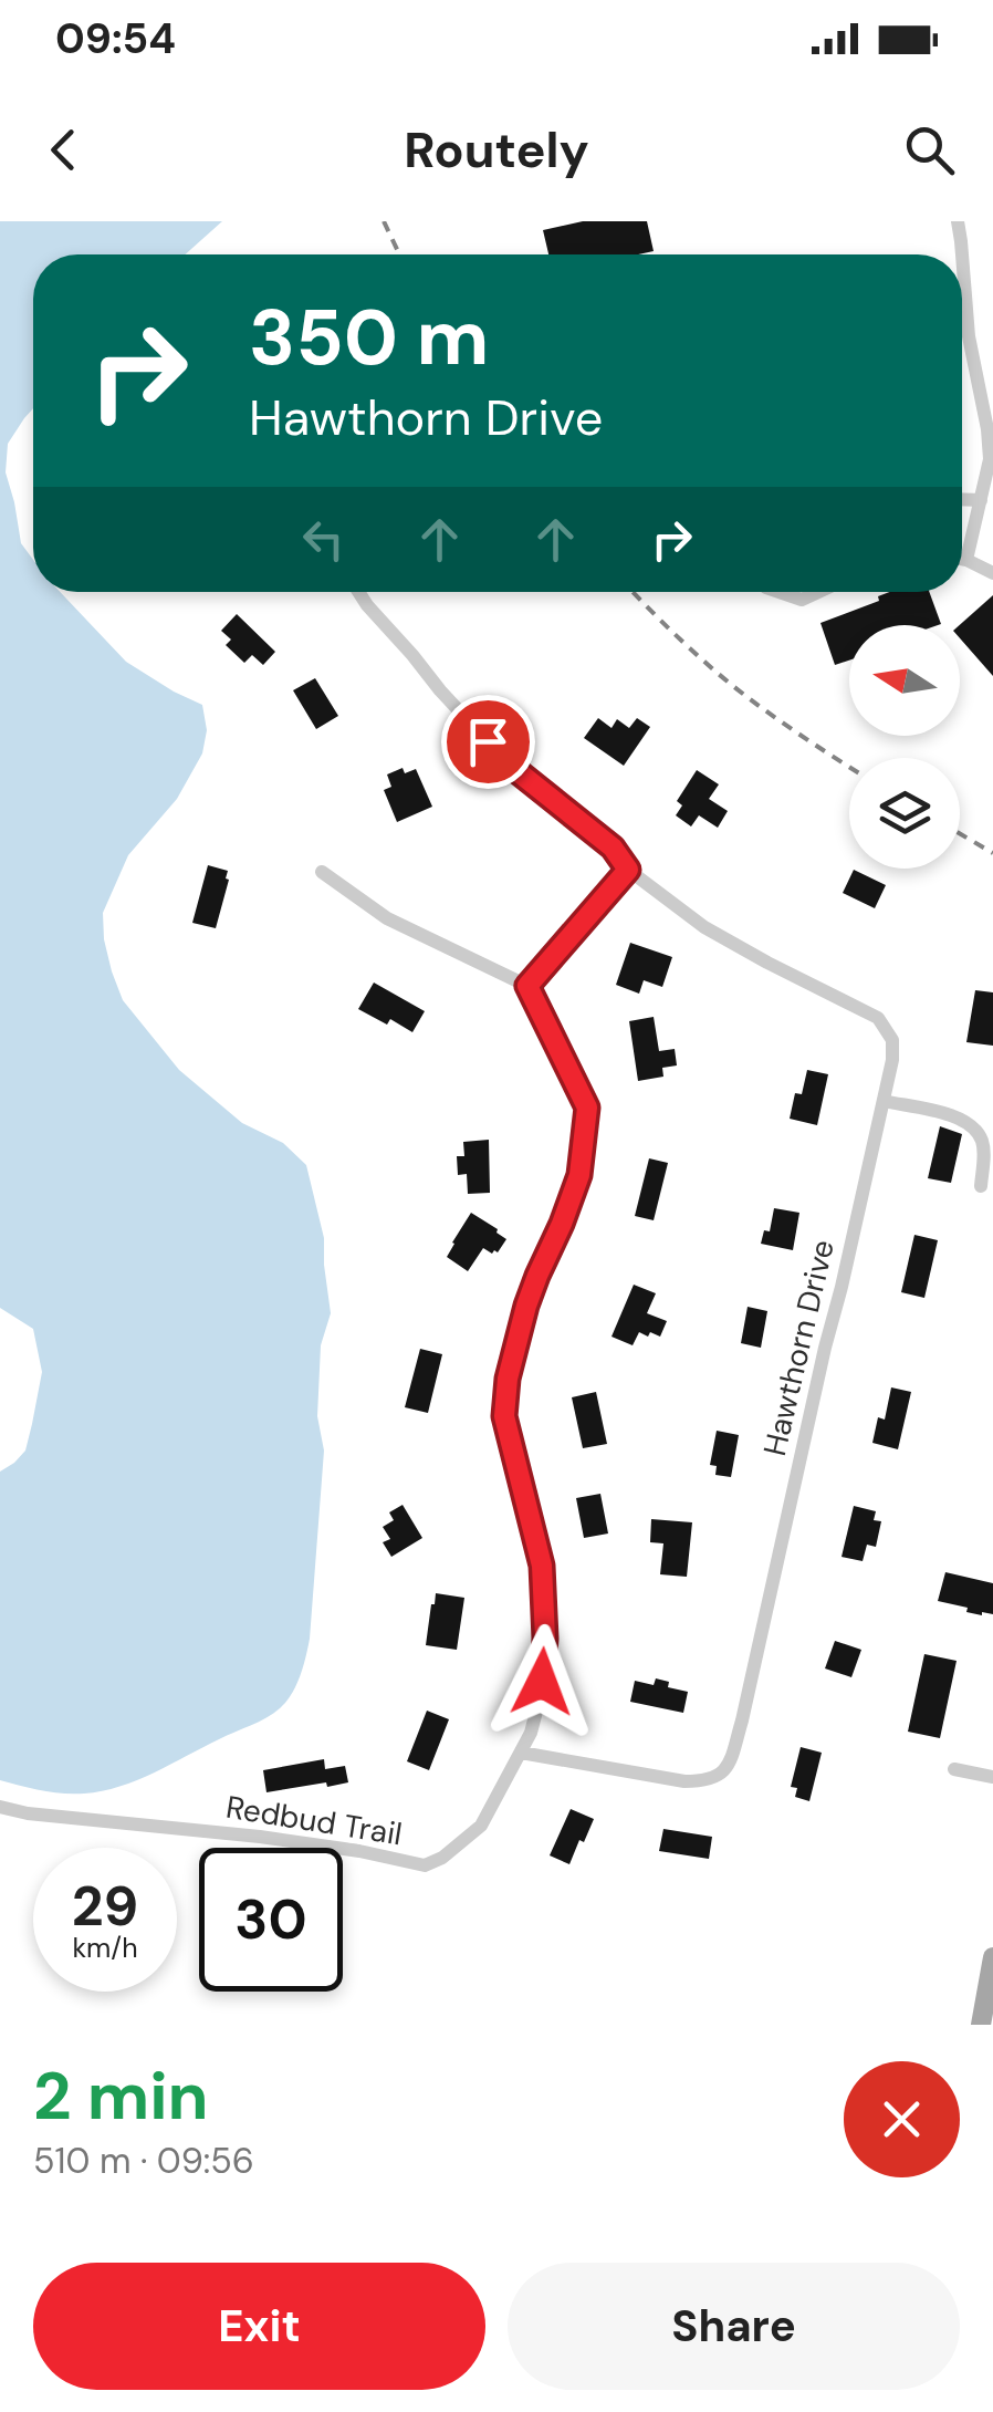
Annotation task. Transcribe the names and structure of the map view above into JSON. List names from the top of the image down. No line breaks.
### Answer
{"streets":{"street":["Hawthorn Drive","Redbud Trail"]},"crossings":[["Hawthorn Drive","Redbud Trail"]],"north":"left","page":{"status":"09:54","header":"Routely","turn":["350 m","Hawthorn Drive"],"speed":"29 km/h","limit":"30","heading":["2 min","510 m · 09:56"],"buttons":["Exit","Share"]}}
